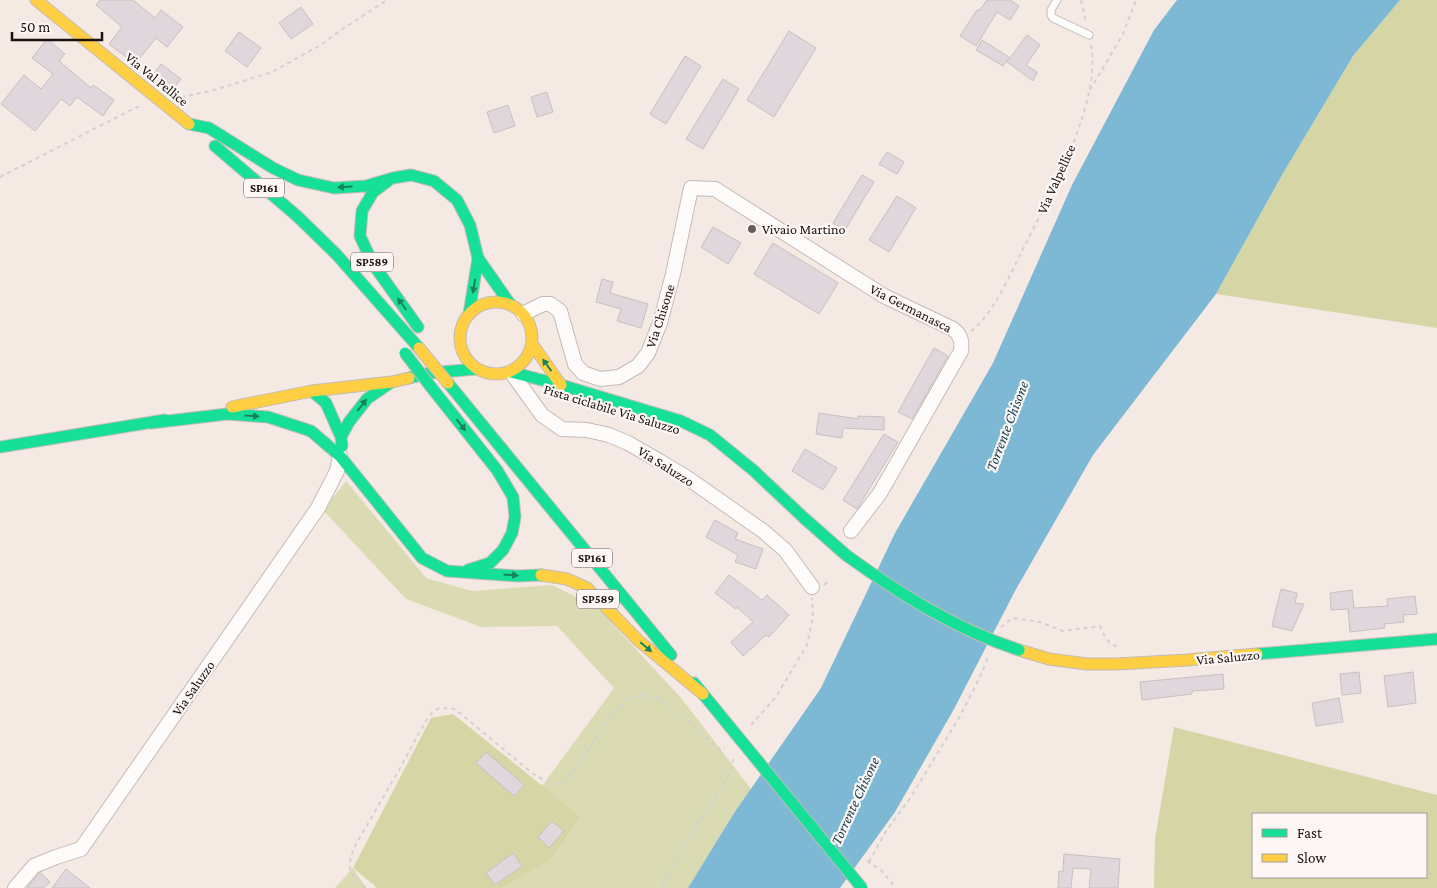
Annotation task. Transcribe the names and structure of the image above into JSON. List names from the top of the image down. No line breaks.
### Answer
{"streets":{"main road":["Via Val Pellice","SP161","SP589","Via Saluzzo"],"street":["Via Germanasca","Via Chisone"],"path":["Via Valpellice"]},"crossings":[["Via Val Pellice","SP161"],["Via Valpellice","Via Germanasca"],["SP161","SP589"],["SP589","Via Chisone"],["SP589","Via Saluzzo"],["Via Germanasca","Via Chisone"],["Via Chisone","Via Saluzzo"]],"water":["Torrente Chisone"],"places":["Vivaio Martino"],"legend":["Fast","Slow"],"scale_bar":"50 m"}
